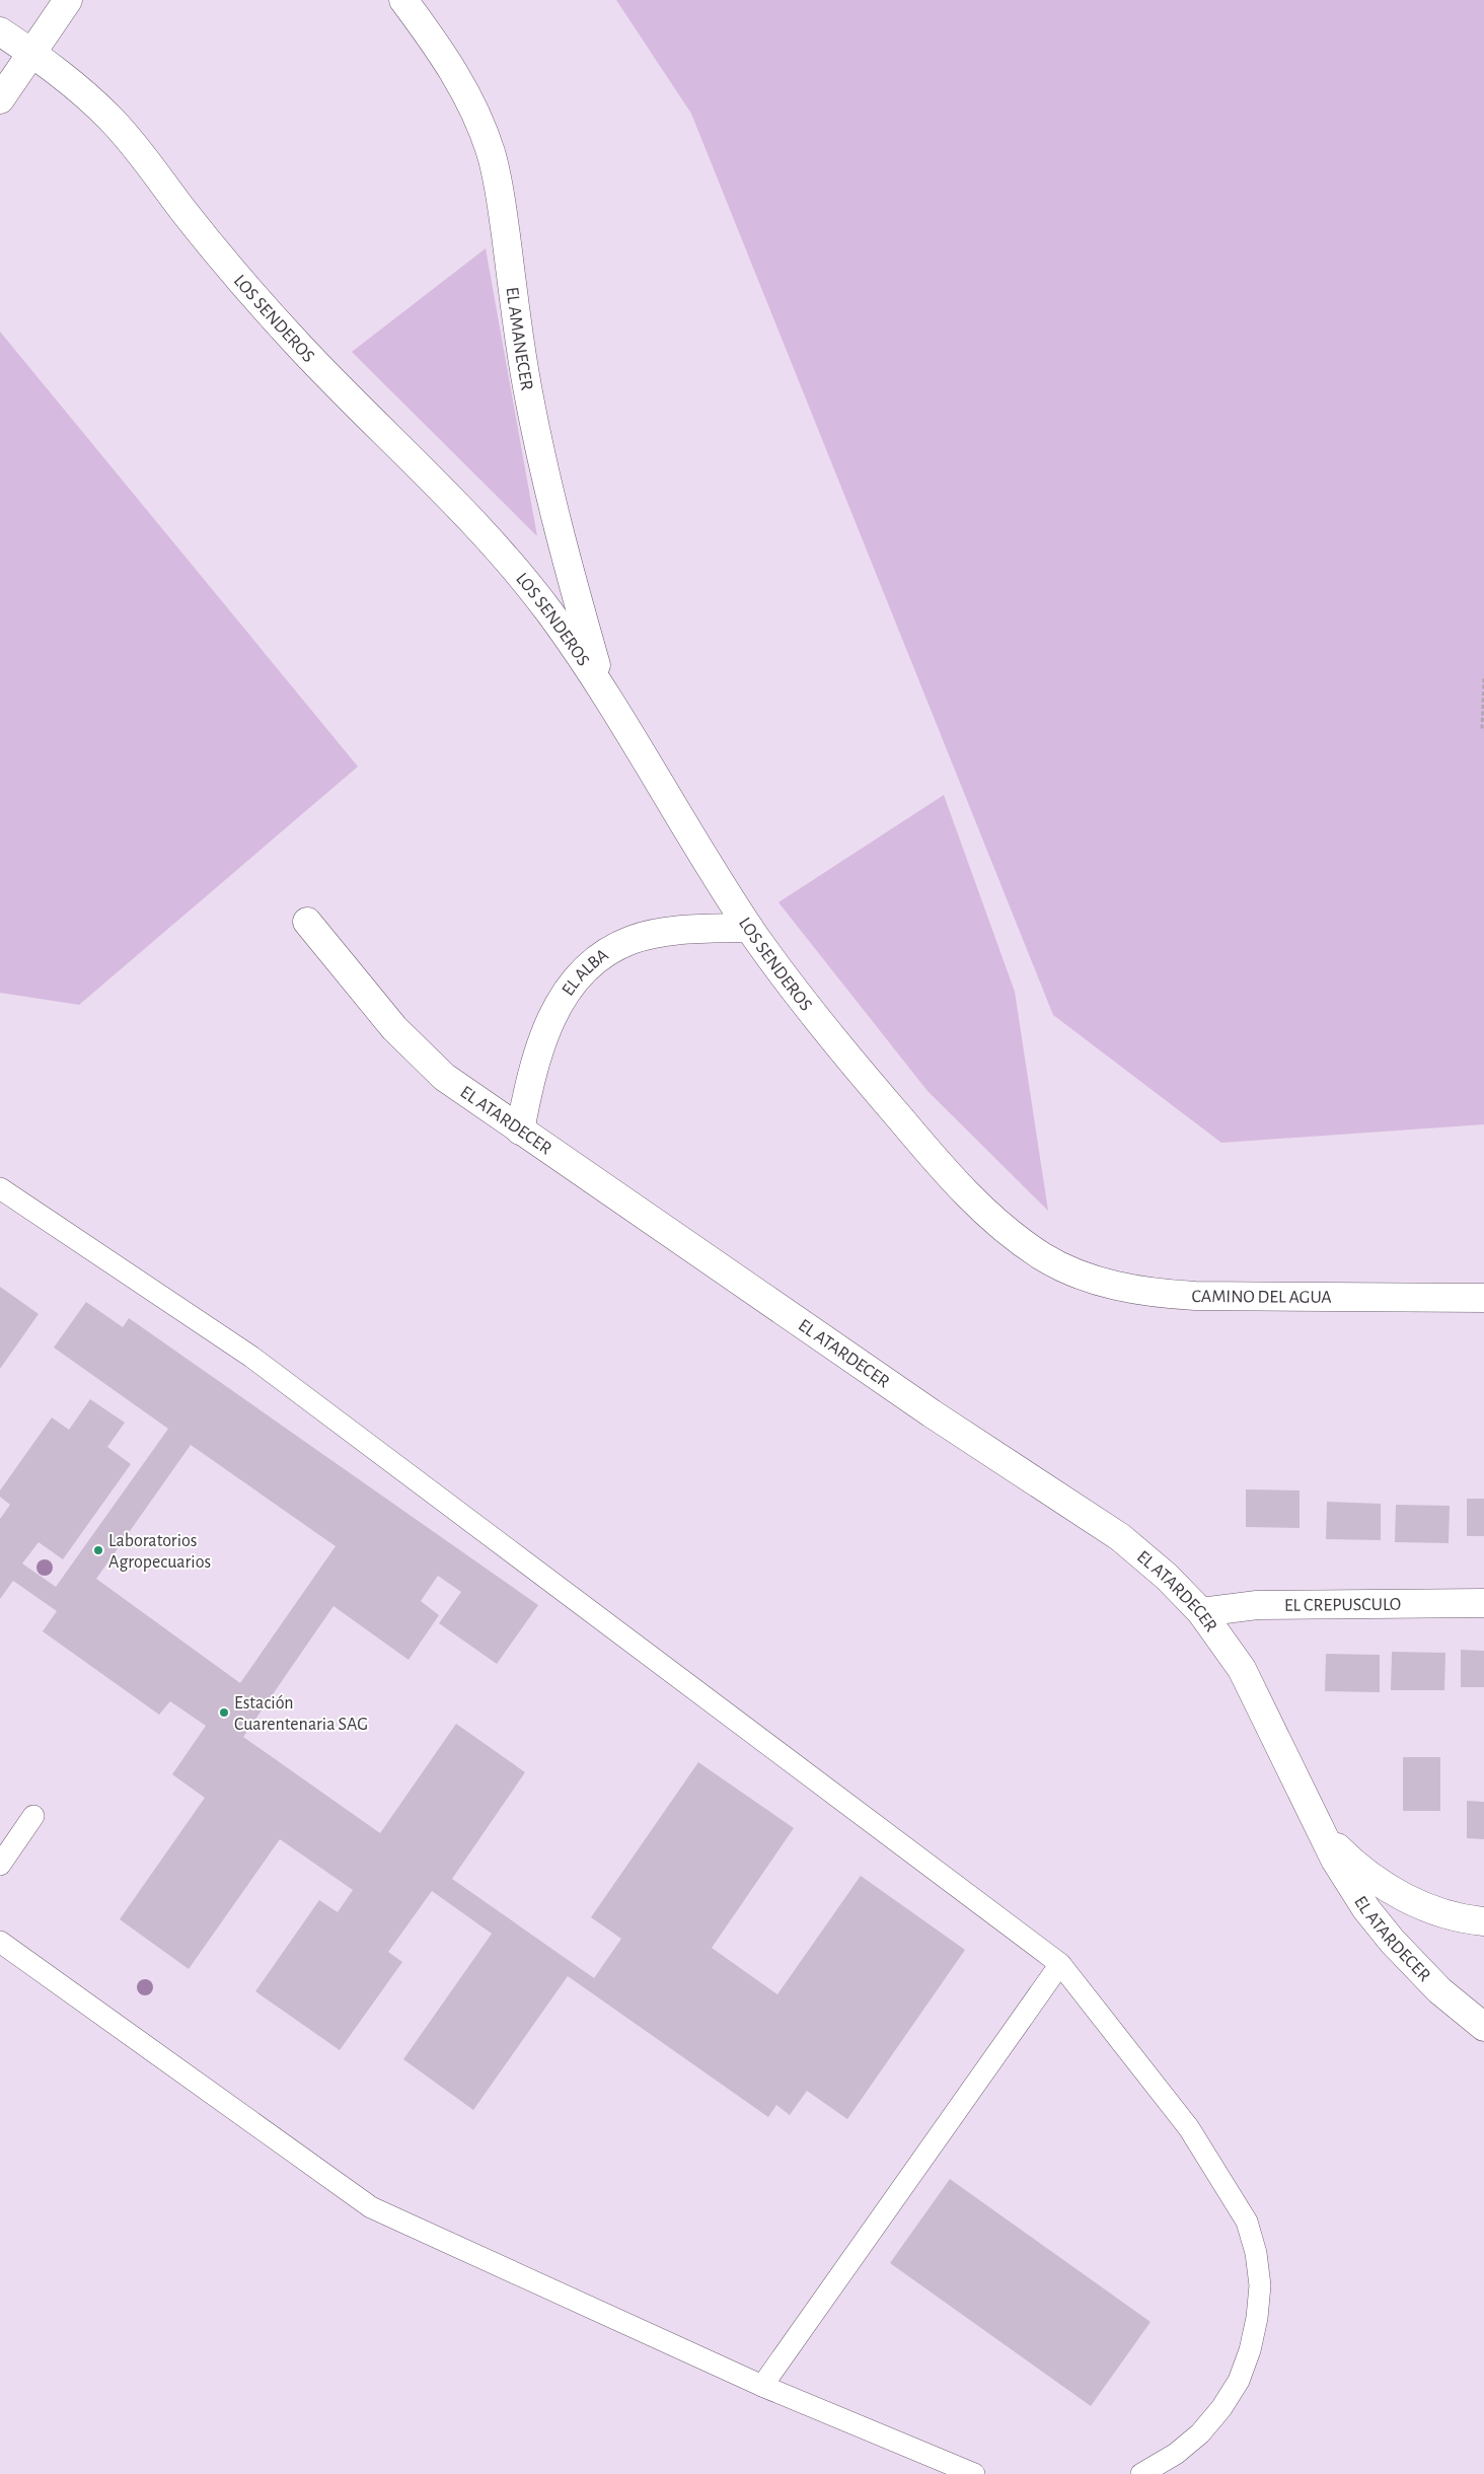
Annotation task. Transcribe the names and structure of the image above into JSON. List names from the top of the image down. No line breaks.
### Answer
{"streets":{"street":["LOS SENDEROS","EL AMANECER","EL ALBA","EL ATARDECER","CAMINO DEL AGUA","EL CREPUSCULO"]},"crossings":[["LOS SENDEROS","EL AMANECER"],["LOS SENDEROS","EL ALBA"],["LOS SENDEROS","CAMINO DEL AGUA"],["EL ALBA","EL ATARDECER"],["EL ATARDECER","EL CREPUSCULO"]],"places":["Laboratorios Agropecuarios","Estación Cuarentenaria SAG"]}
